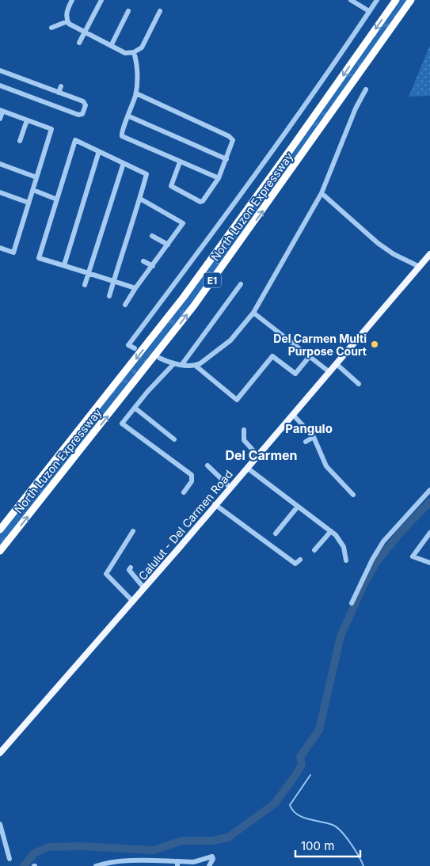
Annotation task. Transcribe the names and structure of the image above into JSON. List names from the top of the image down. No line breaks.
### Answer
{"streets":{"highway":["North Luzon Expressway","E1"],"main road":["Calulut - Del Carmen Road"]},"districts":["Pangulo","Del Carmen"],"places":["Del Carmen Multi Purpose Court"],"scale_bar":"100 m"}
